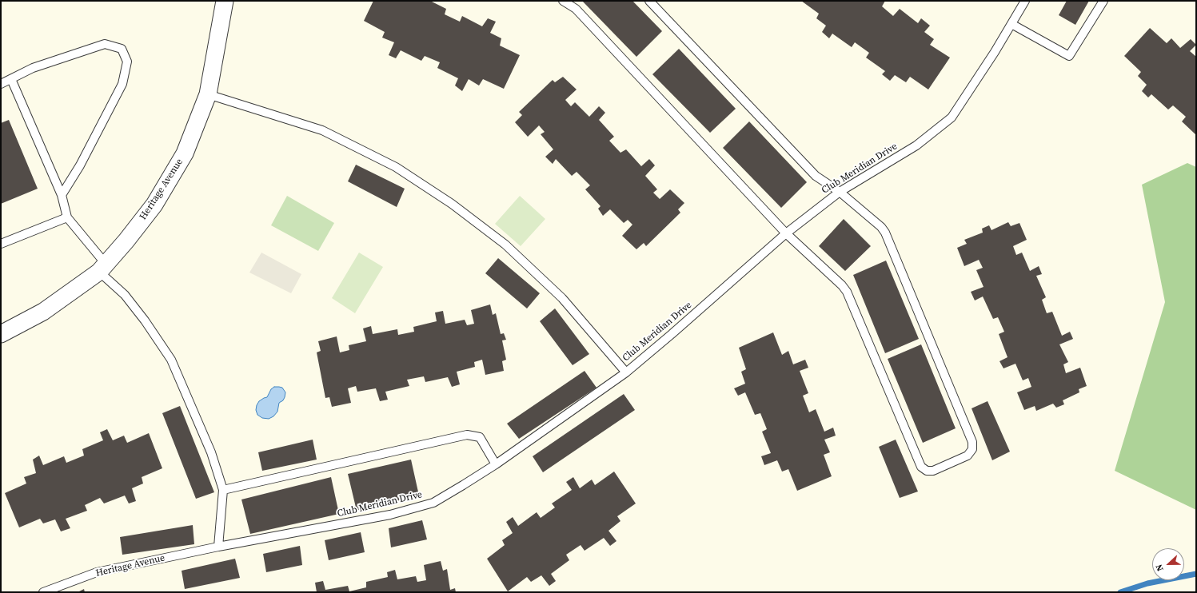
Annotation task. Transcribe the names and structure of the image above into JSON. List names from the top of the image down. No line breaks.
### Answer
{"streets":{"street":["Heritage Avenue"],"lane":["Club Meridian Drive"]},"crossings":[["Club Meridian Drive","Heritage Avenue"]],"north":"left"}
